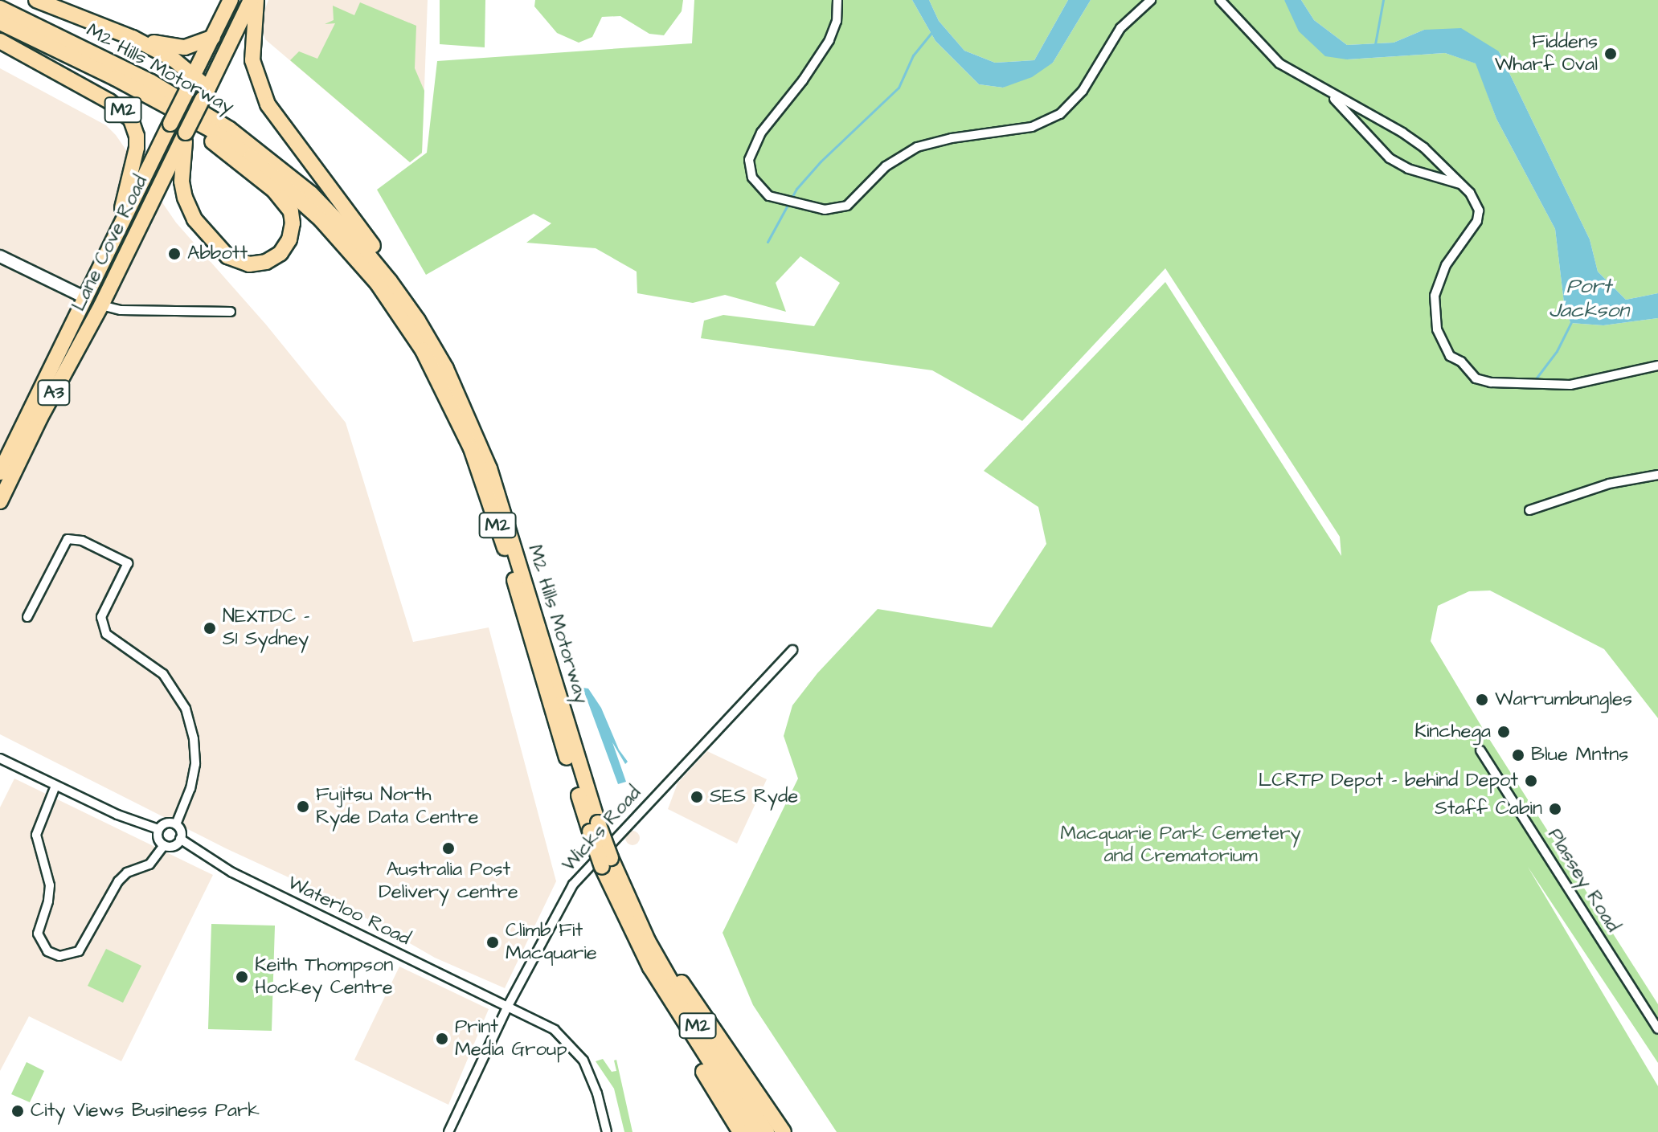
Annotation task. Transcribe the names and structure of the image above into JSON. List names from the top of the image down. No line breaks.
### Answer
{"streets":{"highway":["M2 Hills Motorway","M2","Lane Cove Road","A3"],"street":["Wicks Road","Plassey Road","Waterloo Road"]},"crossings":[["M2 Hills Motorway","M2"],["M2 Hills Motorway","Lane Cove Road"],["M2","Lane Cove Road"],["Wicks Road","Waterloo Road"]],"water":["Port Jackson"],"parks":["Macquarie Park Cemetery and Crematorium"],"places":["Fiddens Wharf Oval","Abbott","NEXTDC - S1 Sydney","Warrumbungles","Kinchega","Blue Mntns","LCRTP Depot - behind Depot","SES Ryde","Fujitsu North Ryde Data Centre","Staff Cabin","Australia Post Delivery centre","Climb Fit Macquarie","Keith Thompson Hockey Centre","Print Media Group","City Views Business Park"]}
